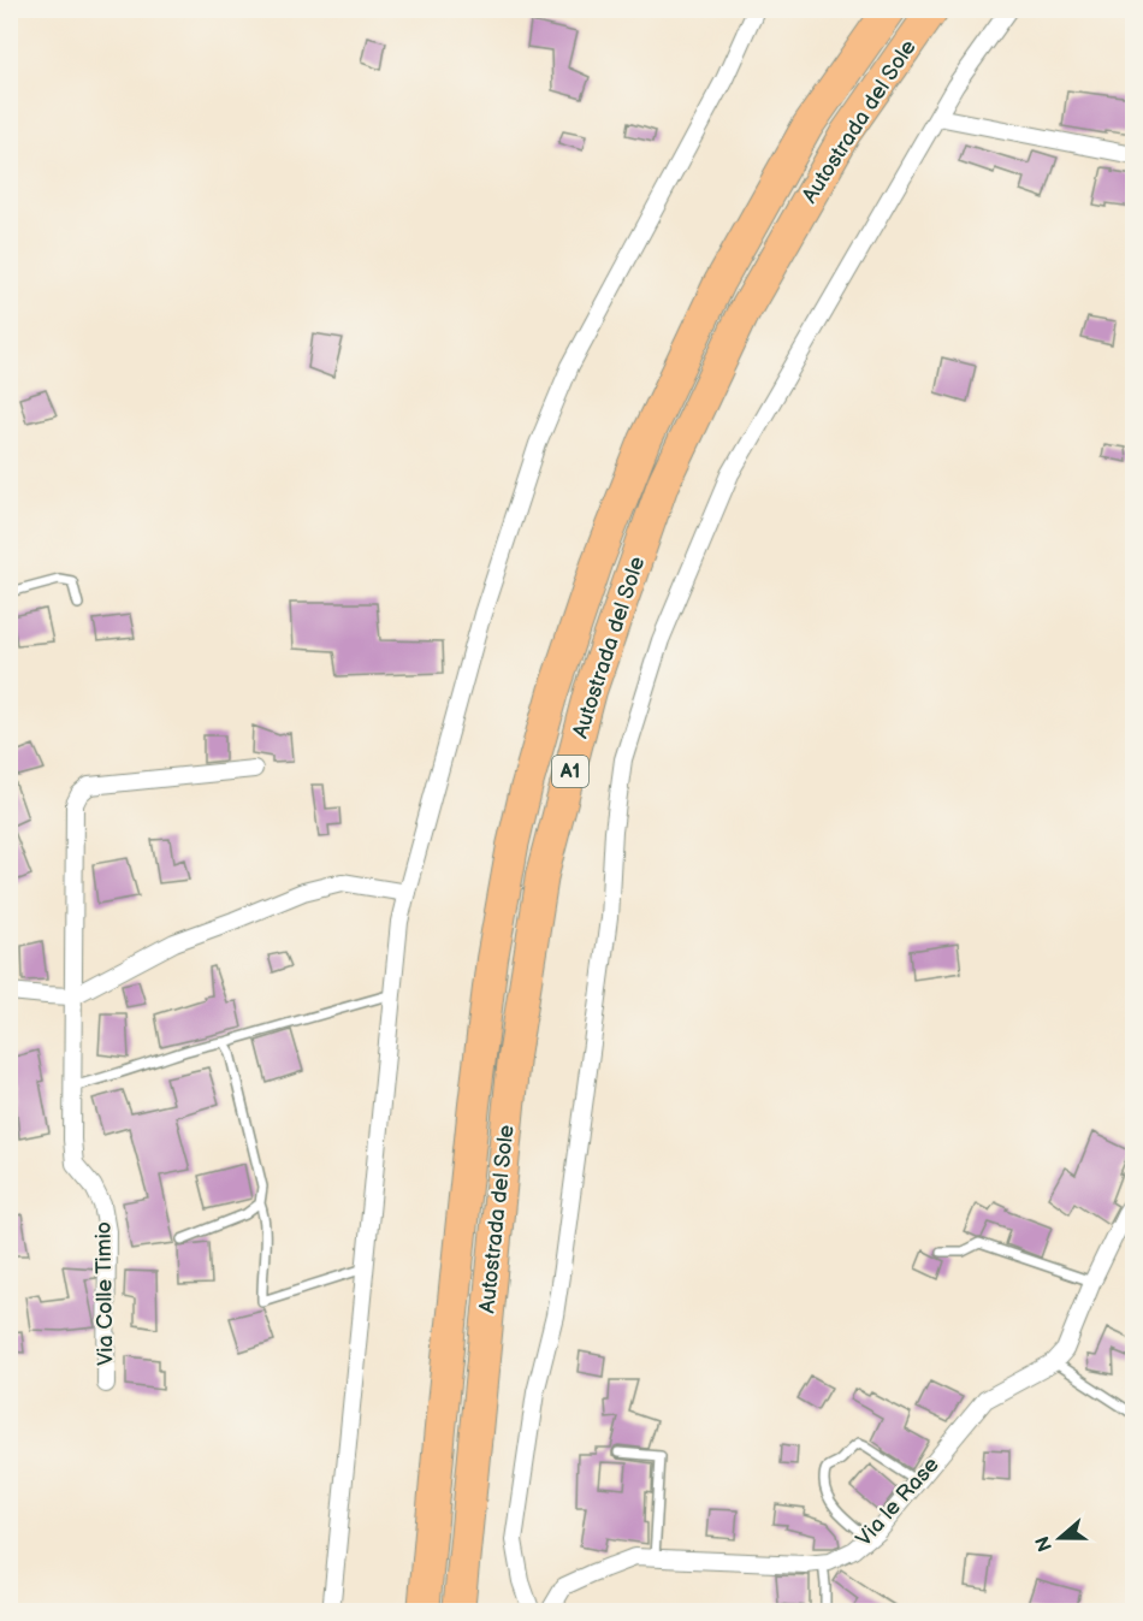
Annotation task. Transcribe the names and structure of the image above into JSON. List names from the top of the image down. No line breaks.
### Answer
{"streets":{"highway":["Autostrada del Sole","A1"],"street":["Via Colle Timio","Via le Rase"]},"north":"left"}
